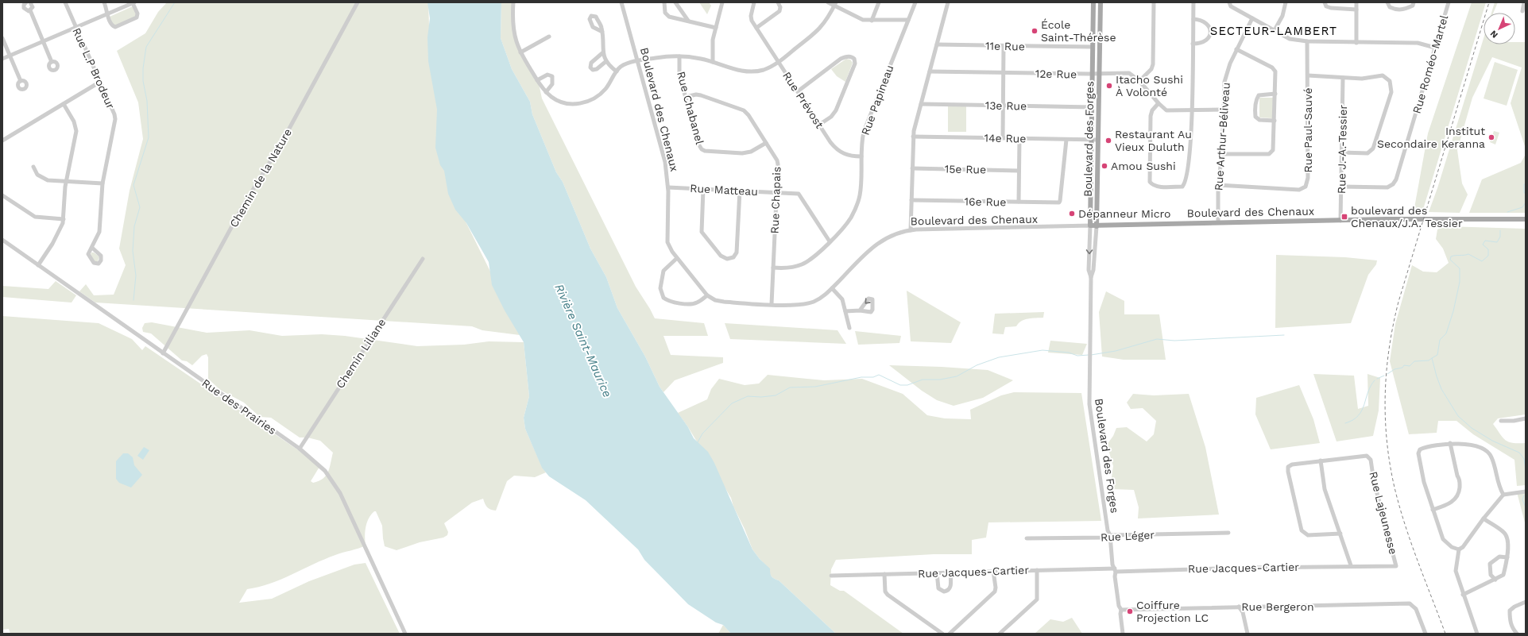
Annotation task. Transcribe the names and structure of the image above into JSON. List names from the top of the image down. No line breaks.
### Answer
{"streets":{"main road":["Boulevard des Chenaux","Boulevard des Forges"],"street":["11e Rue","Rue Roméo-Martel","Rue L.P Brodeur","12e Rue","Rue Prévost","Rue Papineau","13e Rue","Rue Chabanel","Rue Paul-Sauvé","Rue Arthur-Béliveau","14e Rue","Rue J.-A.-Tessier","15e Rue","Chemin de la Nature","Rue Matteau","Rue Chapais","16e Rue","Chemin Liliane","Rue des Prairies","Rue Lajeunesse","Rue Léger","Rue Jacques-Cartier","Rue Bergeron"]},"crossings":[["11e Rue","Boulevard des Forges"],["Rue Roméo-Martel","Rue J.-A.-Tessier"],["12e Rue","Rue Arthur-Béliveau"],["12e Rue","Boulevard des Forges"],["Rue Prévost","Rue Papineau"],["Rue Papineau","Rue Matteau"],["Rue Papineau","Rue Chapais"],["13e Rue","Boulevard des Forges"],["Rue Chabanel","Rue Chapais"],["Boulevard des Chenaux","Rue Arthur-Béliveau"],["Boulevard des Chenaux","Boulevard des Forges"],["Boulevard des Chenaux","Rue J.-A.-Tessier"],["Boulevard des Chenaux","Rue Matteau"],["Boulevard des Chenaux","Rue Chapais"],["Rue Paul-Sauvé","Rue Arthur-Béliveau"],["14e Rue","Boulevard des Forges"],["14e Rue","16e Rue"],["Boulevard des Forges","Rue Léger"],["Boulevard des Forges","Rue Jacques-Cartier"],["Boulevard des Forges","Rue Bergeron"],["Chemin de la Nature","Rue des Prairies"],["Rue Matteau","Rue Chapais"],["Chemin Liliane","Rue des Prairies"],["Rue Lajeunesse","Rue Jacques-Cartier"]],"districts":["SECTEUR-LAMBERT"],"water":["Rivière Saint-Maurice"],"places":{"other":["École Saint-Thérèse","Itacho Sushi À Volonté","Institut Secondaire Keranna","Restaurant Au Vieux Duluth","Amou Sushi","Dépanneur Micro","Coiffure Projection LC"],"transit":["boulevard des Chenaux/J.A. Tessier"]},"north":"bottom left"}
